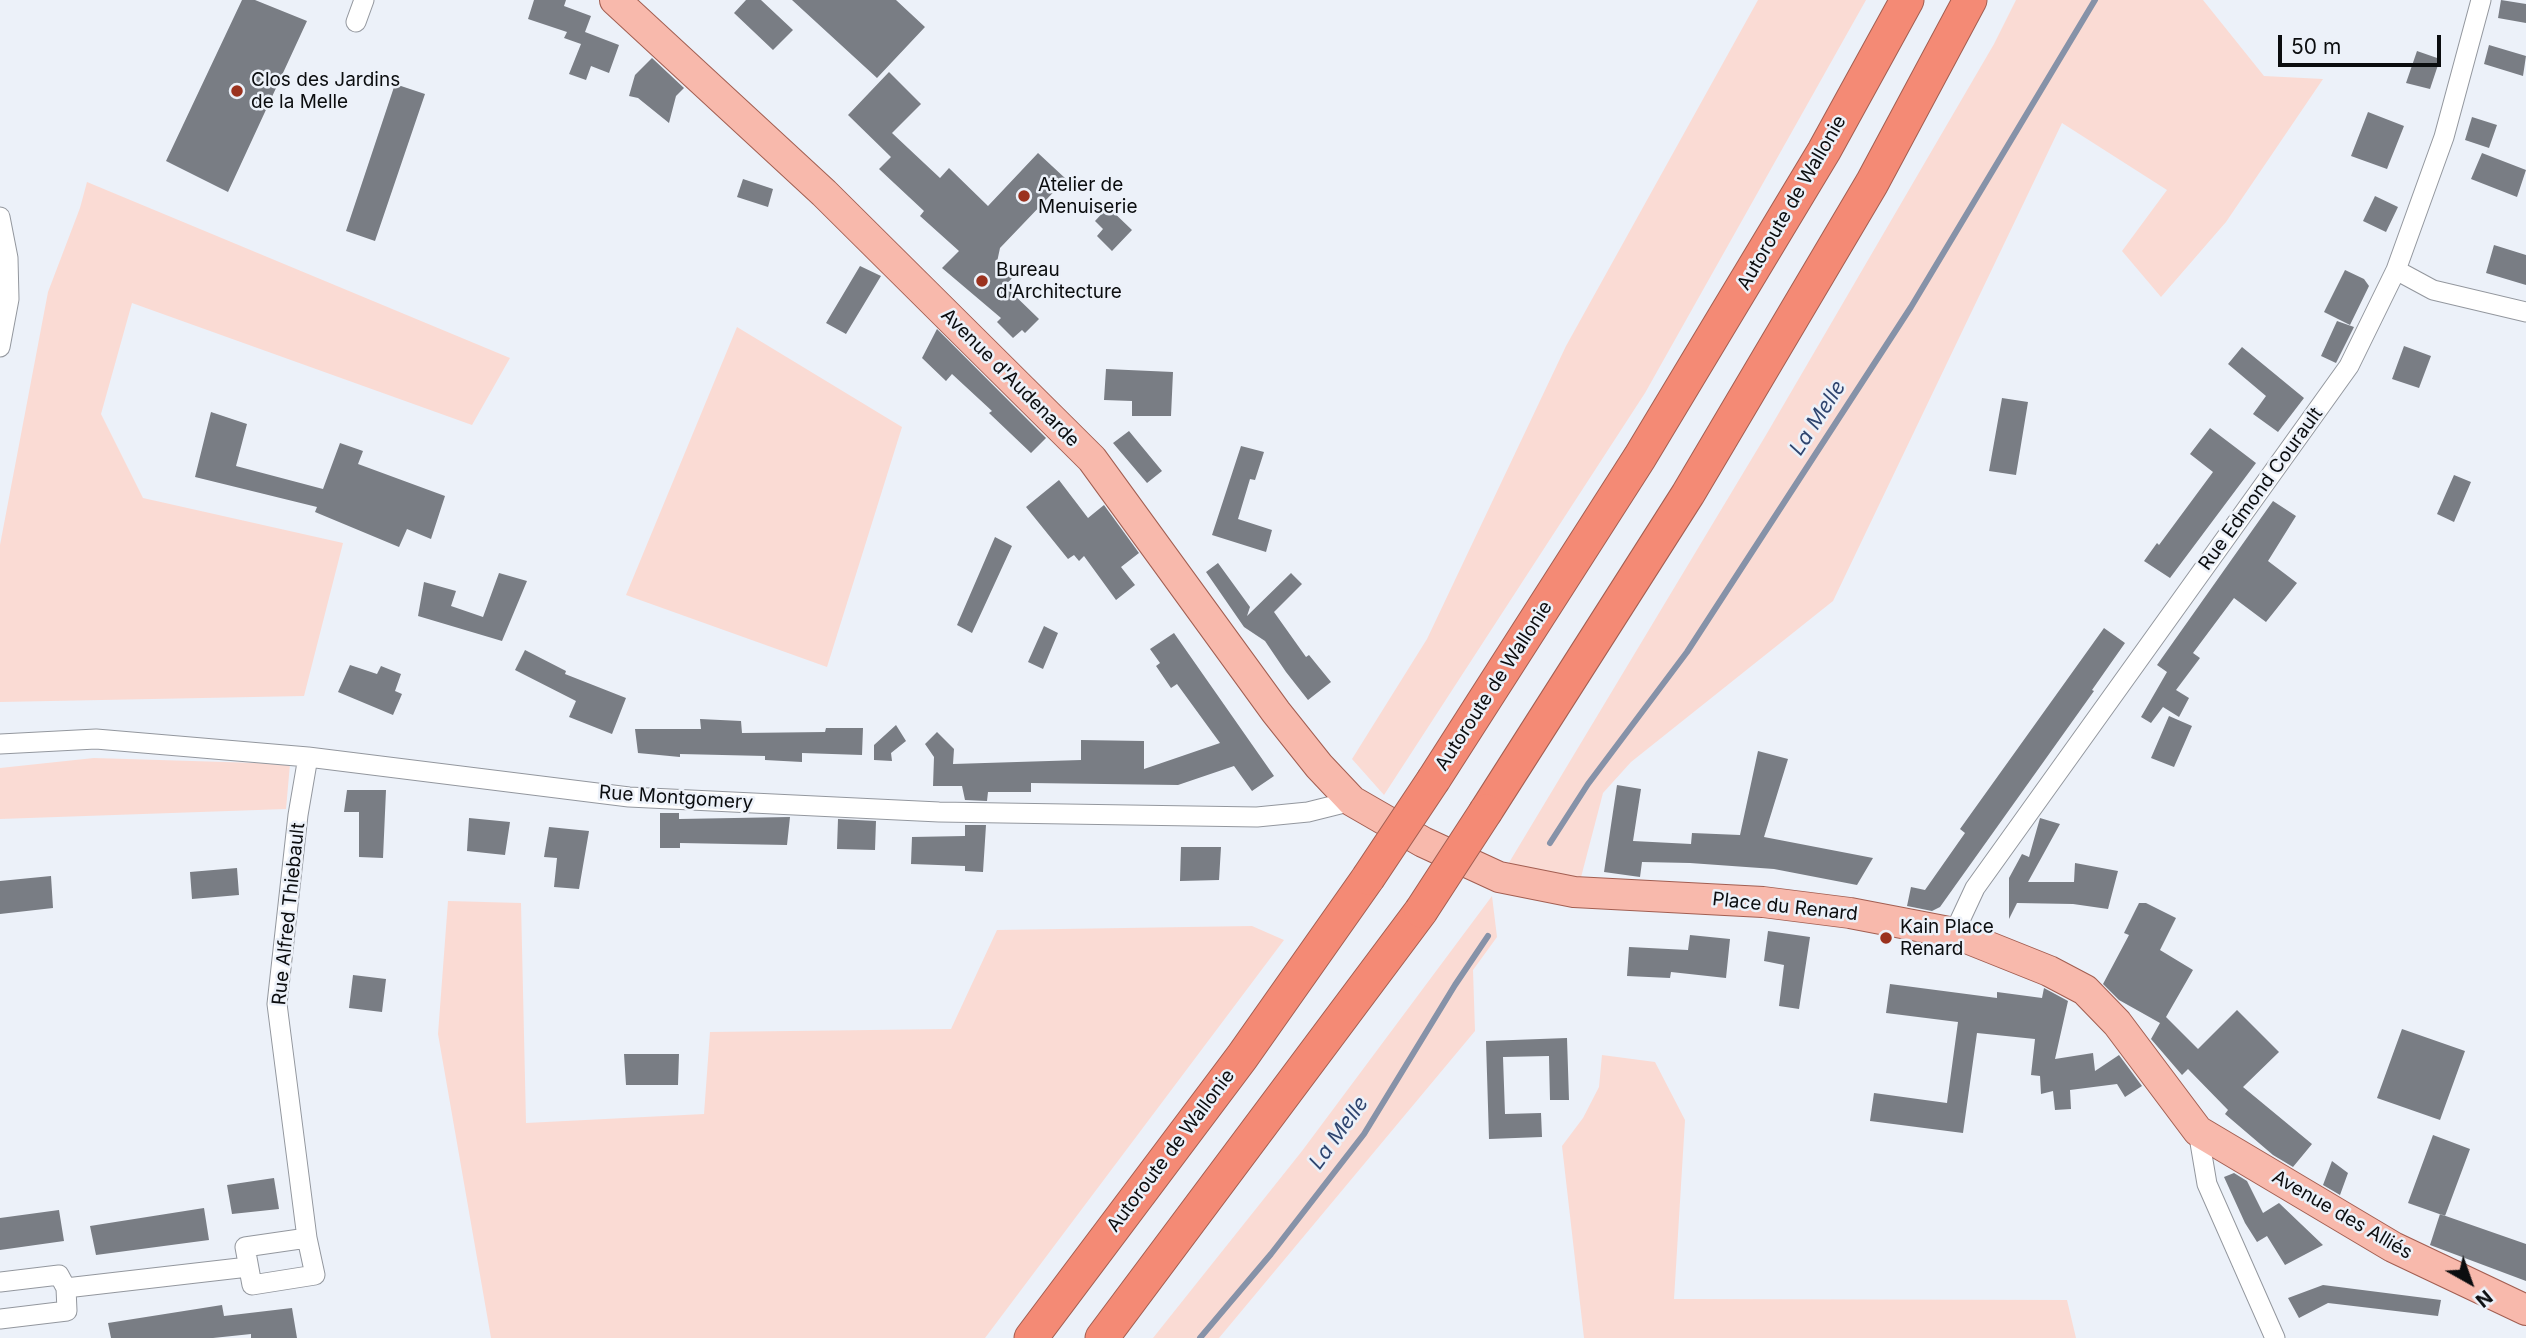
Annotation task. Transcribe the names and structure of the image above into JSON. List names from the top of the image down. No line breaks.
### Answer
{"streets":{"highway":["Autoroute de Wallonie"],"main road":["Avenue d'Audenarde","Place du Renard","Avenue des Alliés"],"street":["Rue Edmond Courault","Rue Montgomery","Rue Alfred Thiebault"]},"crossings":[["Avenue d'Audenarde","Rue Montgomery"],["Avenue d'Audenarde","Place du Renard"],["Rue Edmond Courault","Place du Renard"],["Rue Montgomery","Place du Renard"],["Rue Montgomery","Rue Alfred Thiebault"],["Place du Renard","Avenue des Alliés"]],"water":["La Melle"],"places":["Clos des Jardins de la Melle","Atelier de Menuiserie","Bureau d'Architecture","Kain Place Renard"],"scale_bar":"50 m","north":"bottom right"}
